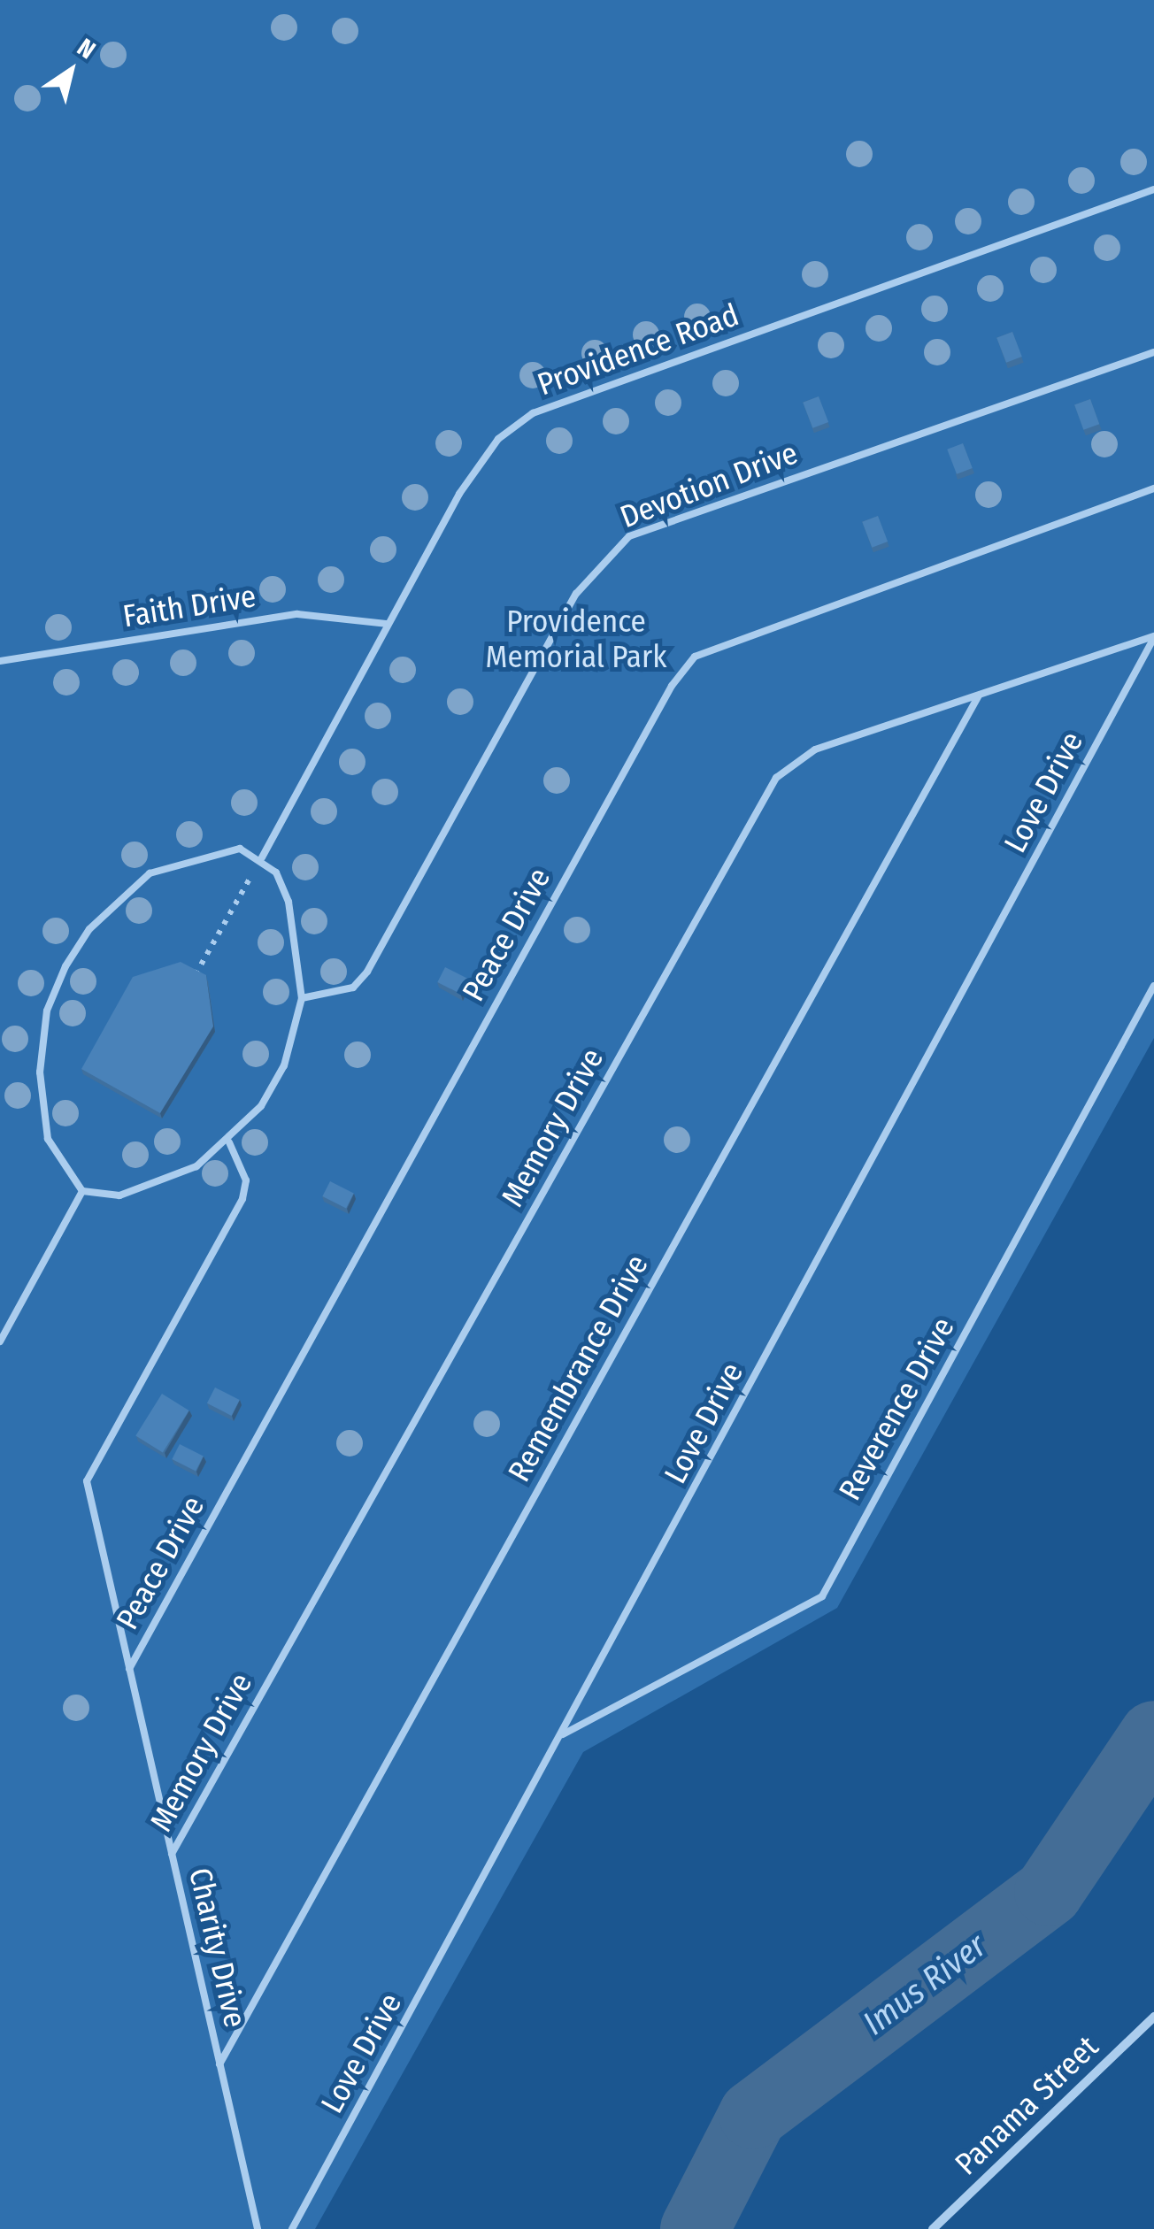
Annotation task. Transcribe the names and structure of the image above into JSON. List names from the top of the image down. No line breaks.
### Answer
{"streets":{"street":["Panama Street"],"lane":["Providence Road","Devotion Drive","Faith Drive","Love Drive","Peace Drive","Memory Drive","Remembrance Drive","Reverence Drive","Charity Drive"]},"crossings":[["Providence Road","Devotion Drive"],["Providence Road","Faith Drive"],["Providence Road","Charity Drive"],["Devotion Drive","Charity Drive"],["Love Drive","Memory Drive"],["Love Drive","Reverence Drive"],["Peace Drive","Charity Drive"],["Memory Drive","Remembrance Drive"],["Memory Drive","Charity Drive"],["Remembrance Drive","Charity Drive"]],"water":["Imus River"],"parks":["Providence Memorial Park"],"north":"top right"}
